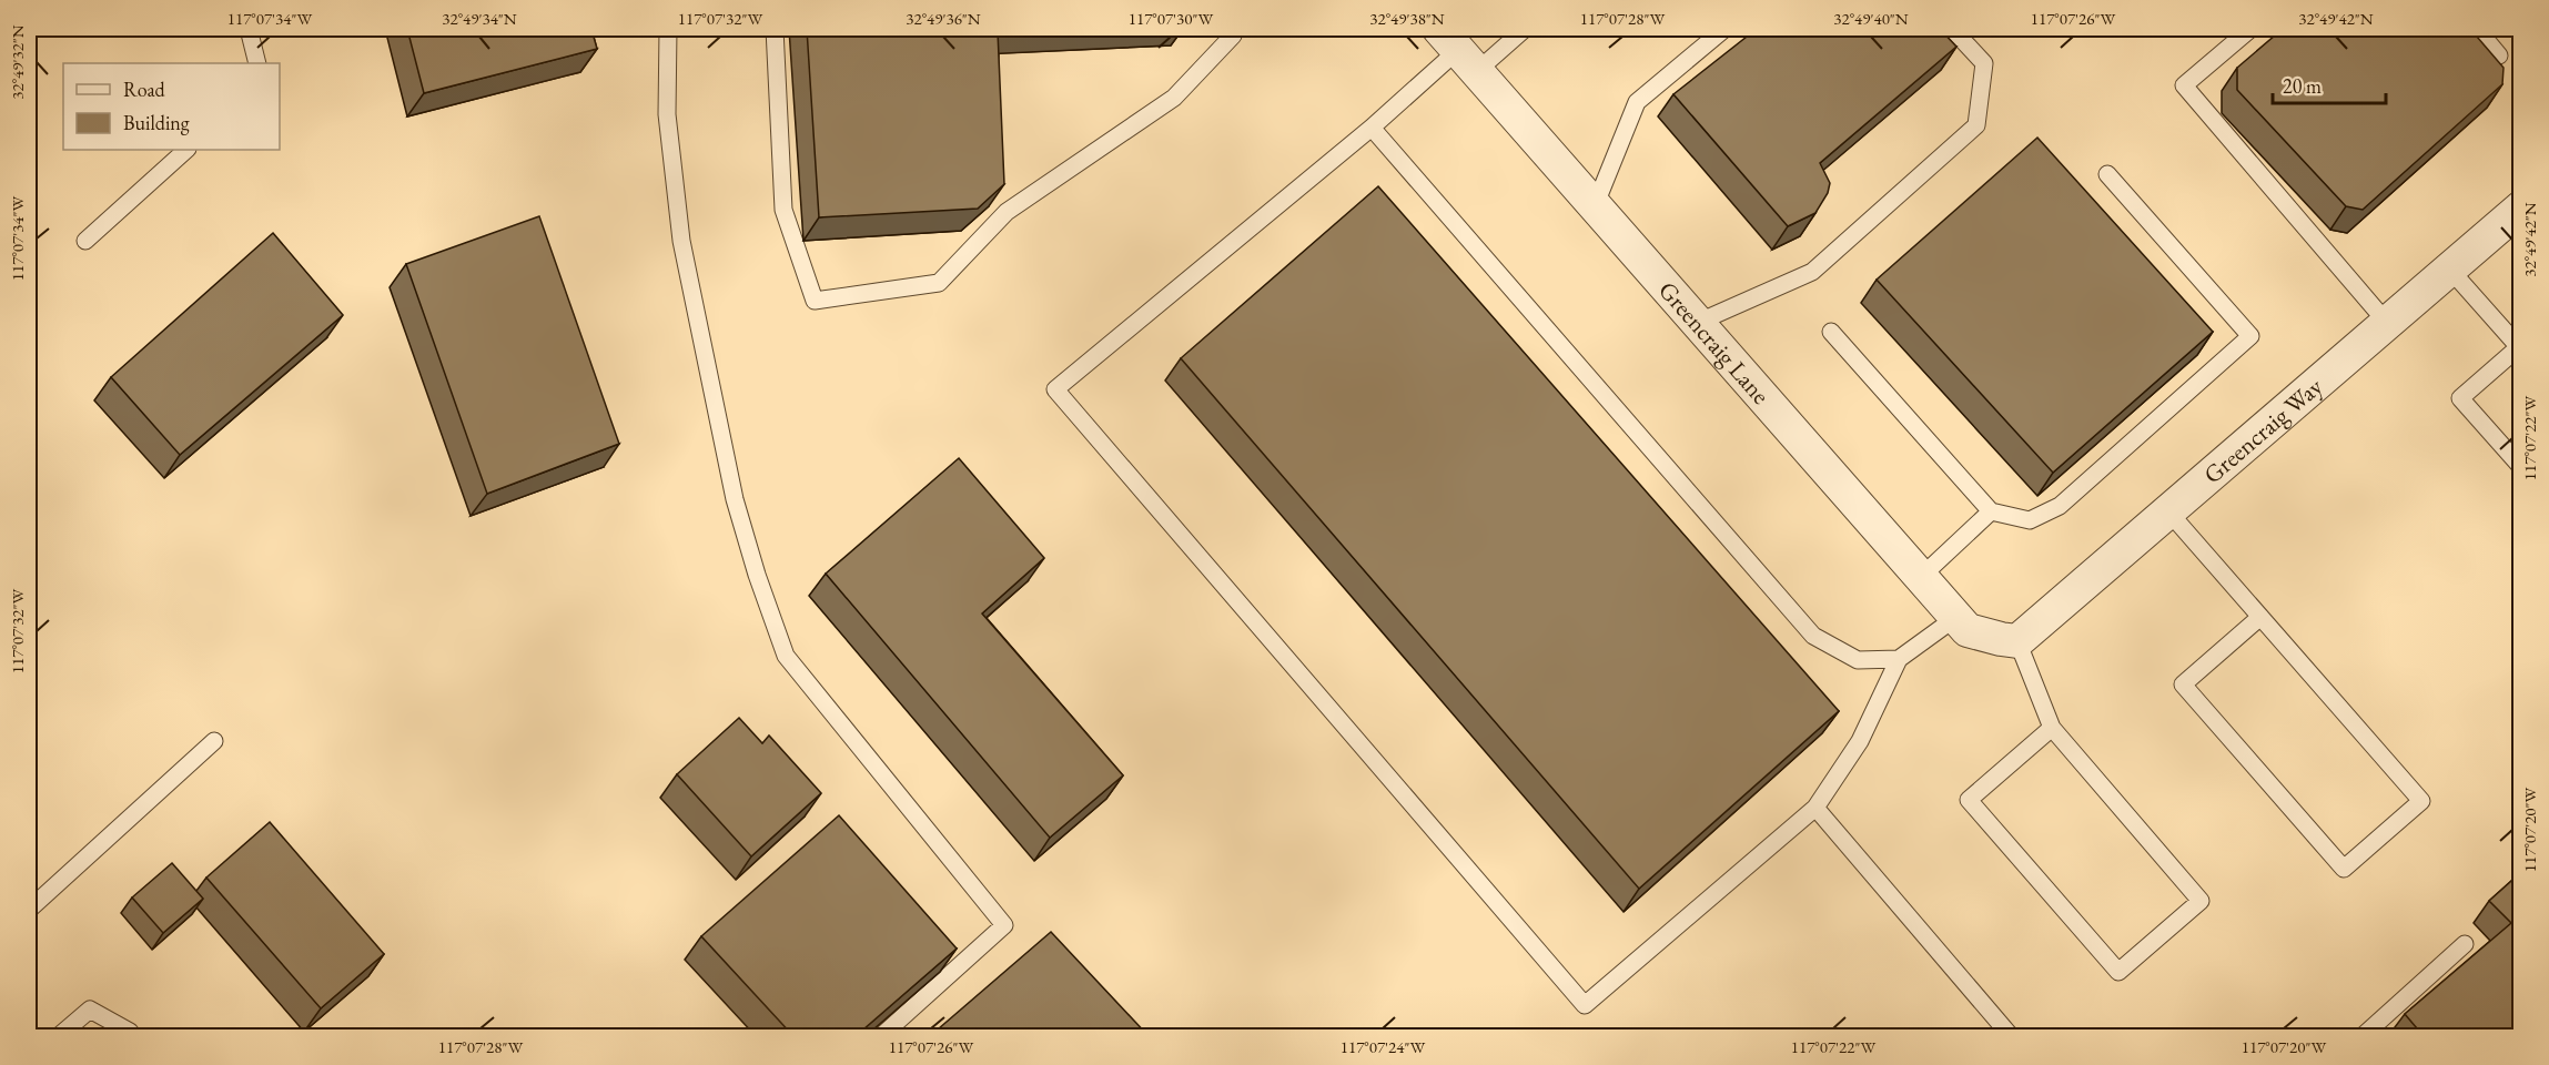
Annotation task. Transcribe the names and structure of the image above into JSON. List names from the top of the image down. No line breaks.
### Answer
{"streets":{"street":["Greencraig Lane","Greencraig Way"]},"crossings":[["Greencraig Lane","Greencraig Way"]],"legend":["Road","Building"],"scale_bar":"20 m","coordinates":["117°07'34\"W","32°49'34\"N","117°07'32\"W","32°49'36\"N","117°07'30\"W","32°49'38\"N","117°07'28\"W","32°49'40\"N","117°07'26\"W","32°49'42\"N","32°49'32\"N","117°07'22\"W","117°07'20\"W","117°07'24\"W"]}
